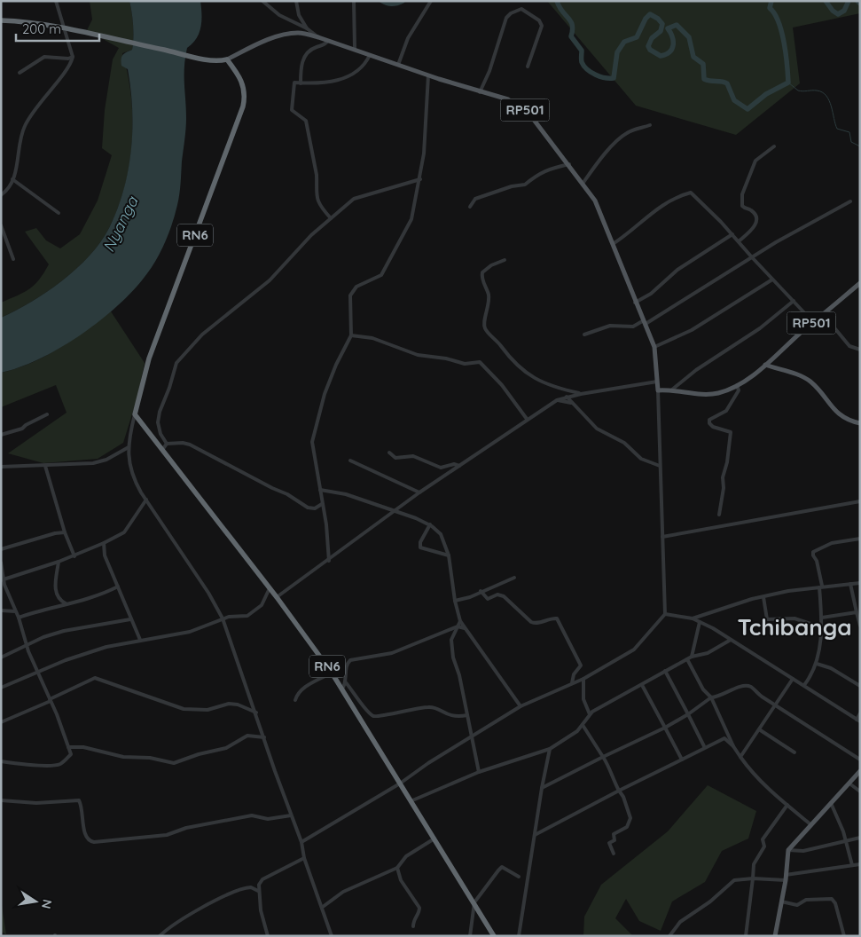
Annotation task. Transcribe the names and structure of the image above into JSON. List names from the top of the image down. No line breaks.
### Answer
{"streets":{"highway":["RN6"],"main road":["RP501"]},"crossings":[["RP501","RN6"]],"districts":["Tchibanga"],"water":["Nyanga"],"scale_bar":"200 m","north":"right"}
